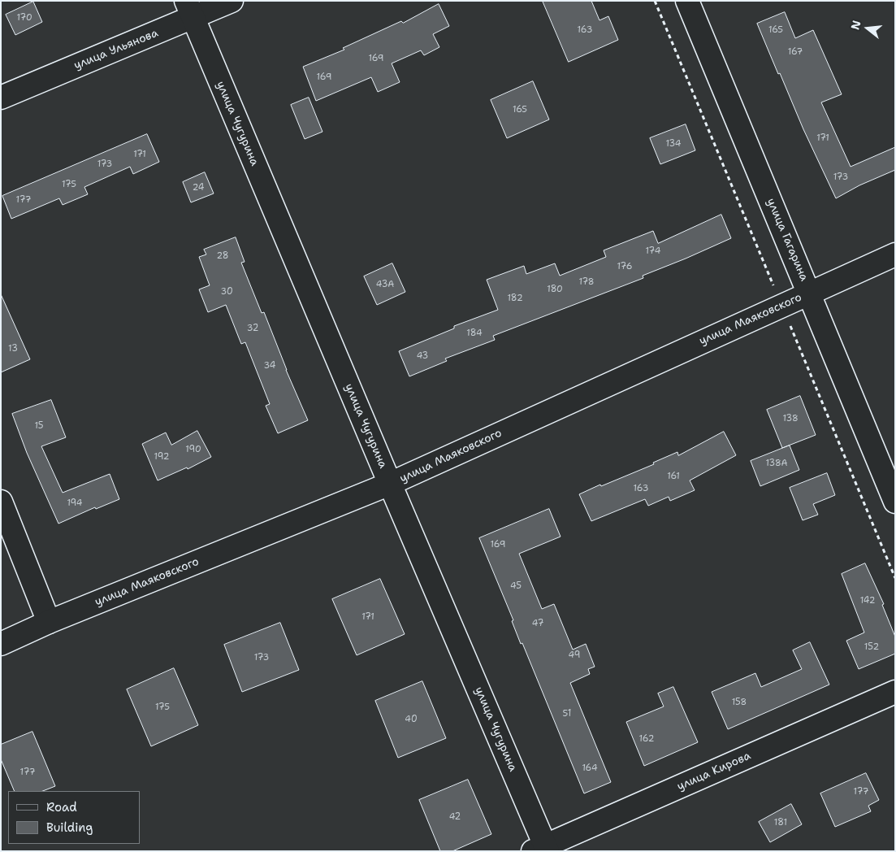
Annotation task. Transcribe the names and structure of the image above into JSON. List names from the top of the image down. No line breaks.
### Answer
{"streets":{"street":["улица Ульянова","улица Чугурина","улица Гагарина","улица Маяковского","улица Кирова"]},"crossings":[["улица Ульянова","улица Чугурина"],["улица Чугурина","улица Маяковского"],["улица Чугурина","улица Кирова"],["улица Гагарина","улица Маяковского"]],"house_numbers":["170","163","165","167","169","169","165","171","134","171","173","173","175","24","177","174","28","176","178","43А","180","30","182","32","184","13","43","34","138","15","190","192","138А","161","163","194","169","45","142","171","47","152","49","173","158","175","51","40","162","164","177","177","42","181"],"legend":["Road","Building"],"north":"left"}
